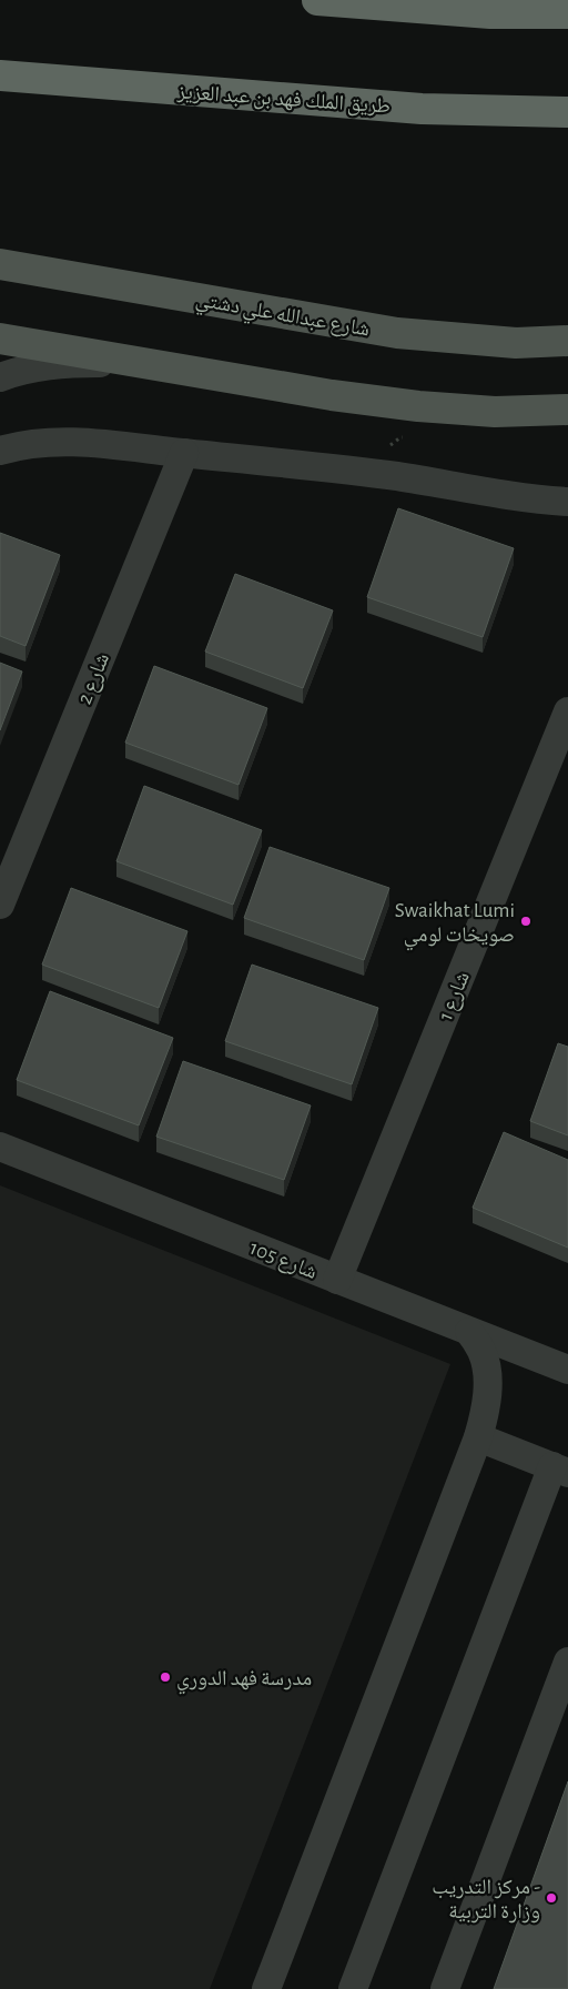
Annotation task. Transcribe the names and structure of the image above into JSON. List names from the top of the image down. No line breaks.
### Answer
{"streets":{"highway":["طريق الملك فهد بن عبد العزيز"],"main road":["شارع عبدالله علي دشتي"],"street":["شارع 2","شارع 1","شارع 105"]},"crossings":[["شارع 1","شارع 105"]],"places":["Swaikhat Lumi صويخات لومي","مدرسة فهد الدوري","مركز التدريب - وزارة التربية"]}
